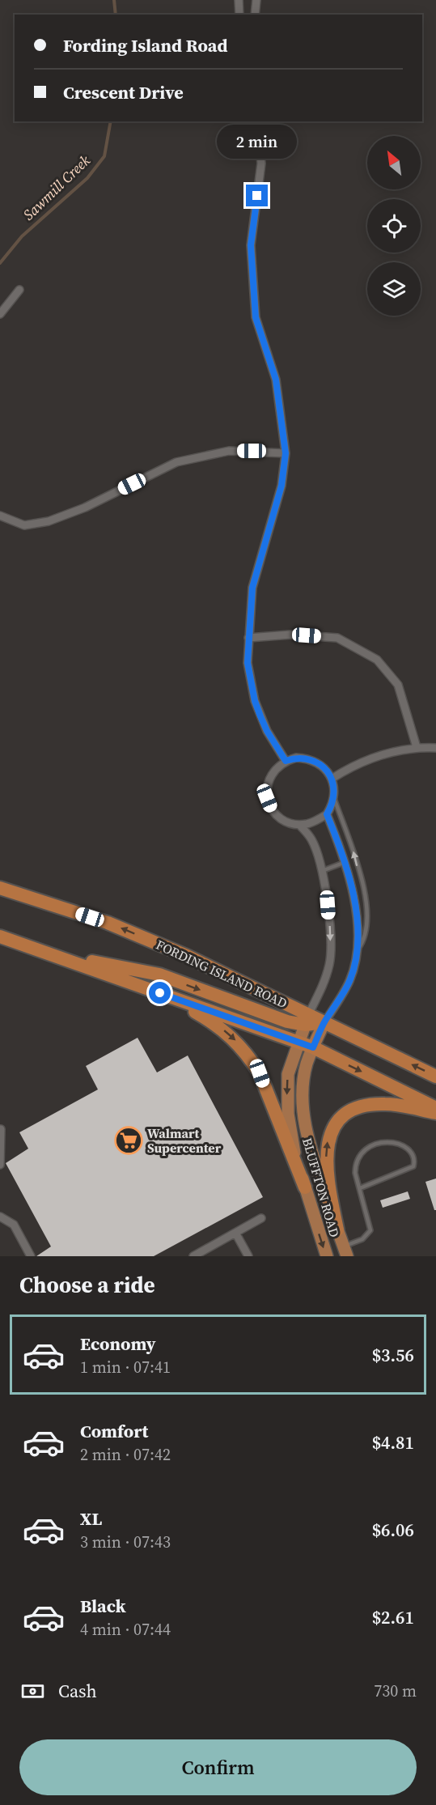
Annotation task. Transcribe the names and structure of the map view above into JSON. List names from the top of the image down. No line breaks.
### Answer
{"streets":{"highway":["FORDING ISLAND ROAD"],"main road":["BLUFFTON ROAD"]},"crossings":[["FORDING ISLAND ROAD","BLUFFTON ROAD"]],"water":["Sawmill Creek"],"places":{"supermarket":["Walmart Supercenter"]},"north":"top left","page":{"banner":["Fording Island Road","Crescent Drive"],"bubble":"2 min","heading":"Choose a ride","list":[{"name":"Economy","note":"1 min · 07:41","value":"$3.56"},{"name":"Comfort","note":"2 min · 07:42","value":"$4.81"},{"name":"XL","note":"3 min · 07:43","value":"$6.06"},{"name":"Black","note":"4 min · 07:44","value":"$2.61"}],"pay":["Cash","730 m"],"buttons":"Confirm"}}
